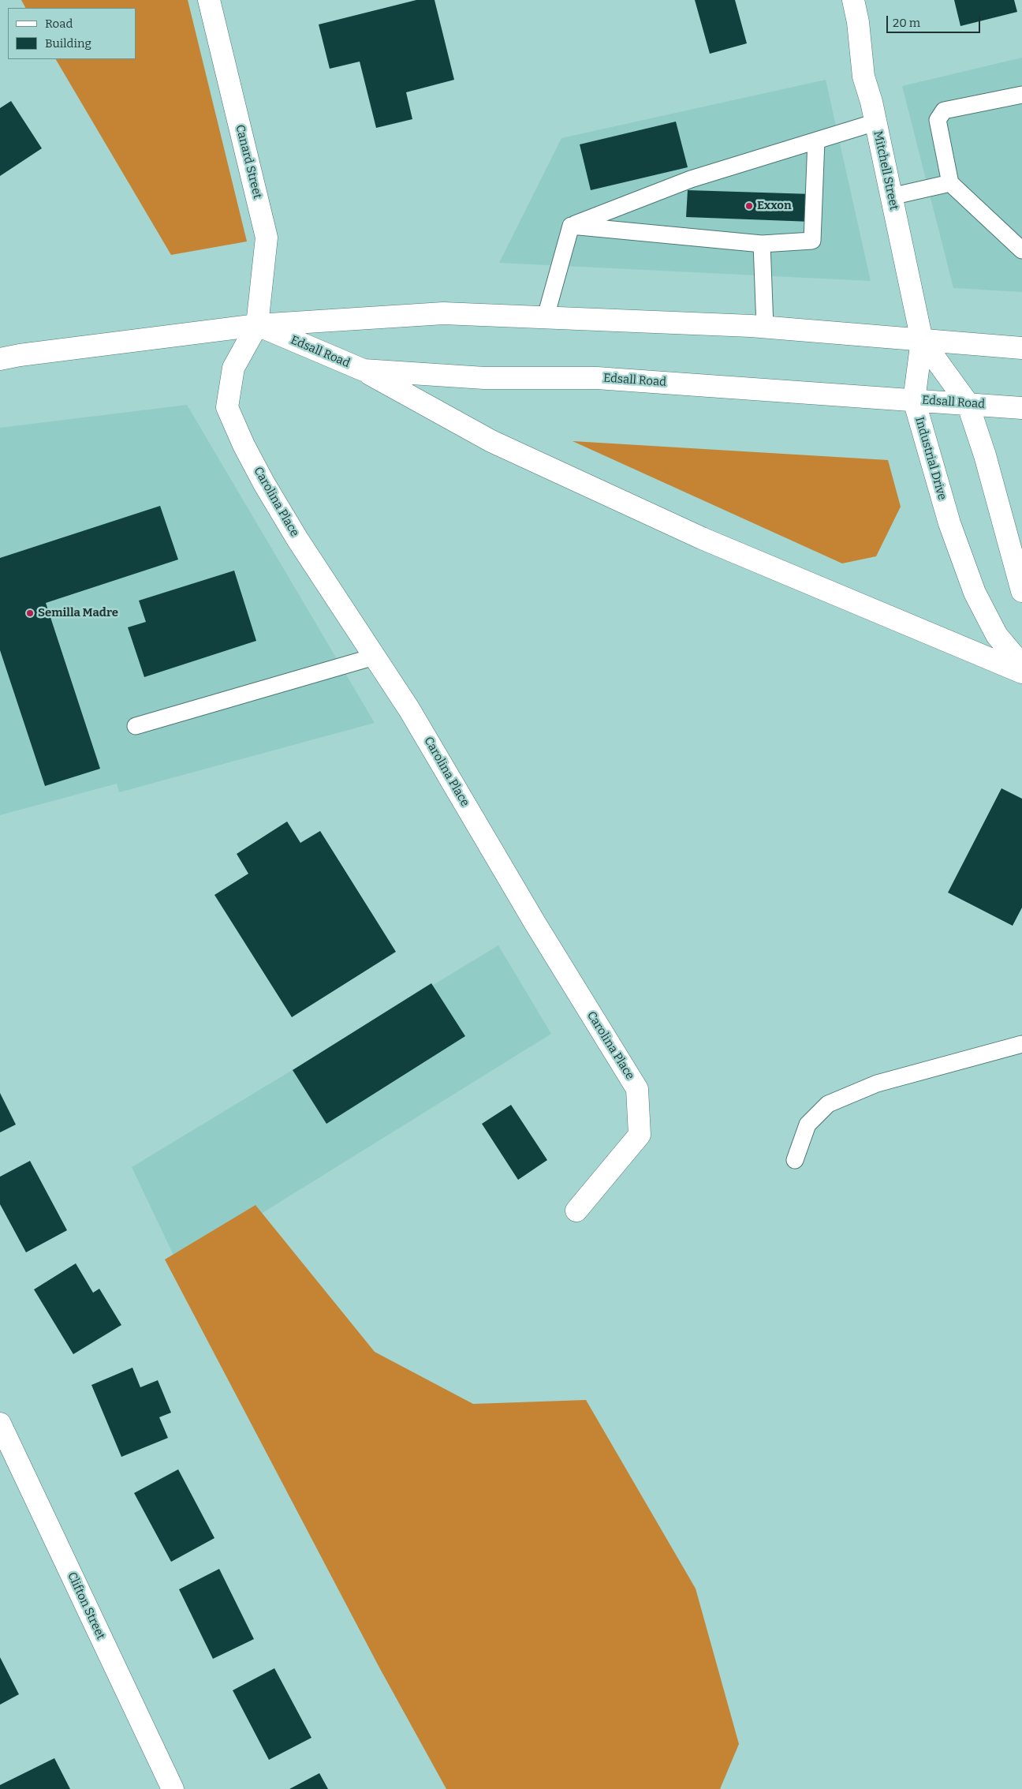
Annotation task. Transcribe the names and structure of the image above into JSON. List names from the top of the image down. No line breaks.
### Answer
{"streets":{"street":["Canard Street","Mitchell Street","Edsall Road","Industrial Drive","Carolina Place","Clifton Street"]},"crossings":[["Canard Street","Edsall Road"],["Canard Street","Carolina Place"],["Mitchell Street","Edsall Road"],["Mitchell Street","Industrial Drive"],["Edsall Road","Industrial Drive"],["Edsall Road","Carolina Place"]],"places":["Exxon","Semilla Madre"],"legend":["Road","Building"],"scale_bar":"20 m"}
